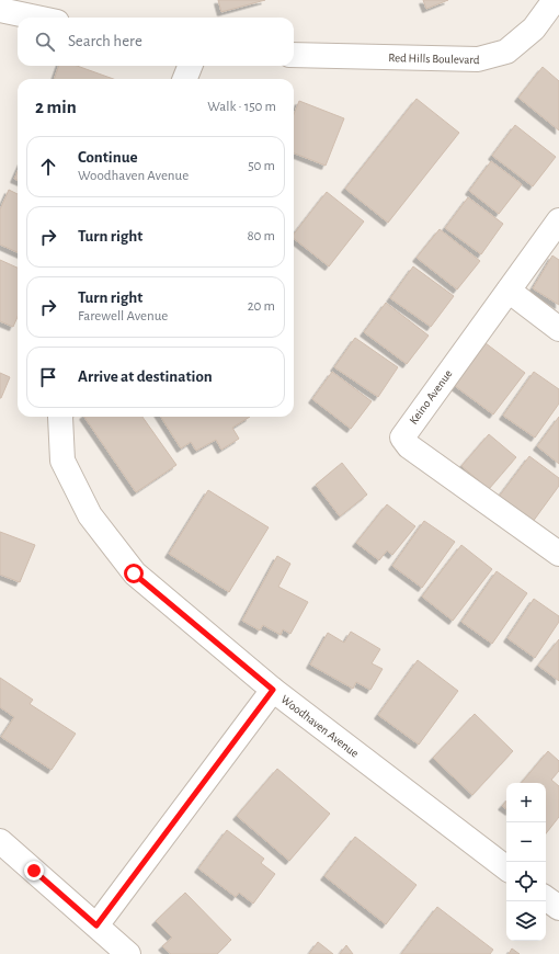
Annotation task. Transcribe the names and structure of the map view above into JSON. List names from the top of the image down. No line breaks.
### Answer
{"streets":{"street":["Red Hills Boulevard","Keino Avenue","Woodhaven Avenue"]},"page":{"search":"Search here","heading":["2 min","Walk · 150 m"],"list":[["Continue","Woodhaven Avenue","50 m"],["Turn right","80 m"],["Turn right","Farewell Avenue","20 m"],"Arrive at destination"],"map_buttons":["+","−"]}}
